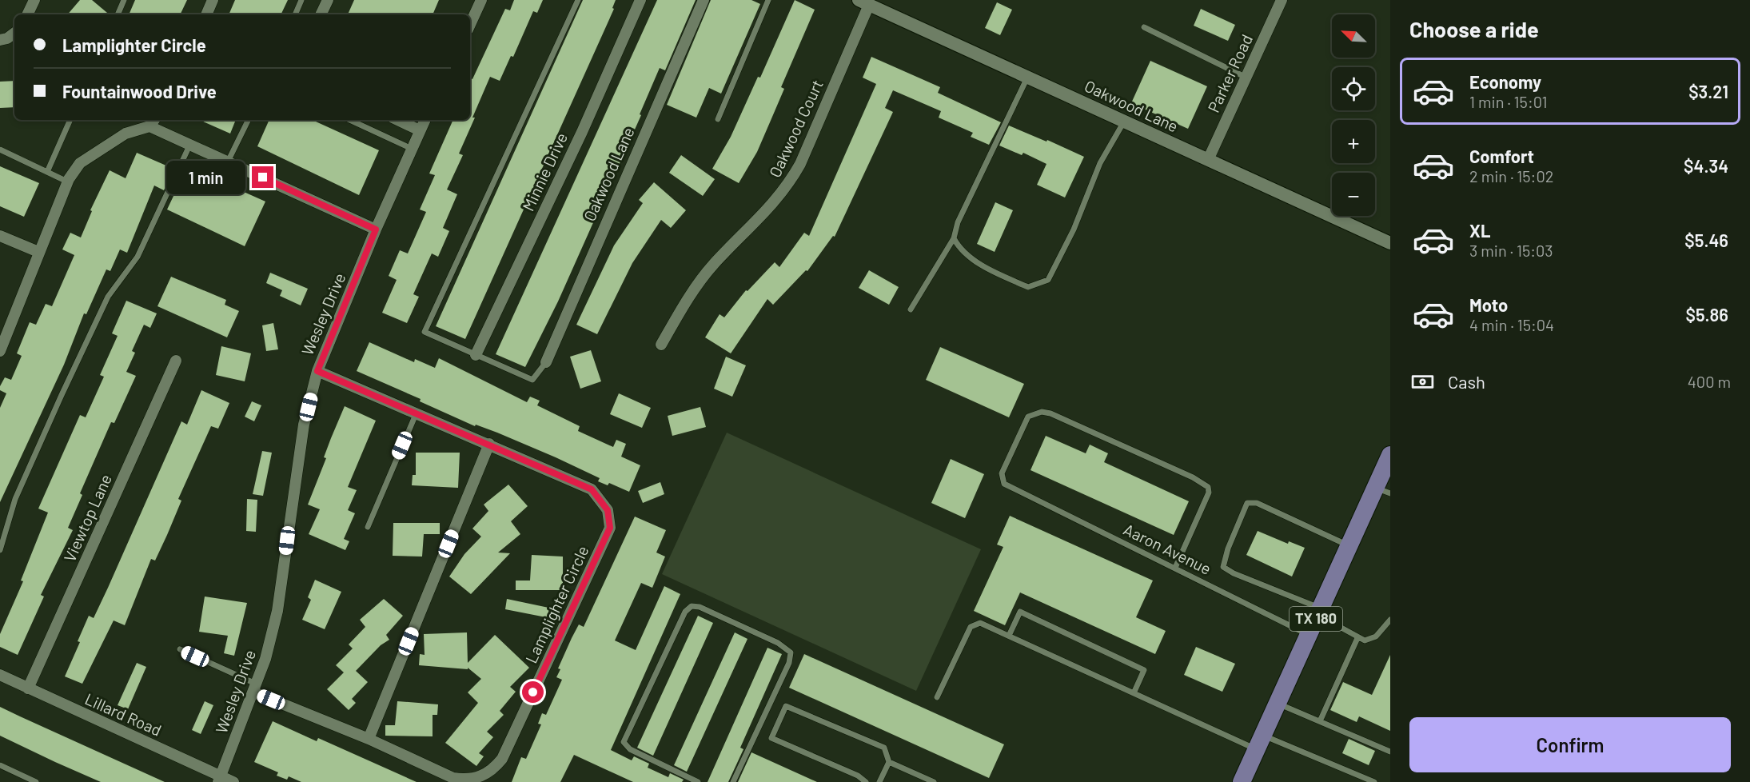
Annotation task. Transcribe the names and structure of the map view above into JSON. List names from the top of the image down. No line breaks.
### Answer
{"streets":{"main road":["TX 180"],"street":["Parker Road","Oakwood Lane","Oakwood Court","Minnie Drive","Wesley Drive","Viewtop Lane","Lamplighter Circle","Lillard Road"],"lane":["Aaron Avenue"]},"crossings":[["Parker Road","Oakwood Lane"],["Oakwood Lane","Oakwood Court"],["Wesley Drive","Lamplighter Circle"],["Wesley Drive","Lillard Road"],["Viewtop Lane","Lillard Road"],["Aaron Avenue","TX 180"]],"north":"top left","page":{"heading":"Choose a ride","map_buttons":["+","−"],"banner":["Lamplighter Circle","Fountainwood Drive"],"list":[{"name":"Economy","note":"1 min · 15:01","value":"$3.21"},{"name":"Comfort","note":"2 min · 15:02","value":"$4.34"},{"name":"XL","note":"3 min · 15:03","value":"$5.46"},{"name":"Moto","note":"4 min · 15:04","value":"$5.86"}],"bubble":"1 min","pay":["Cash","400 m"],"buttons":"Confirm"}}
